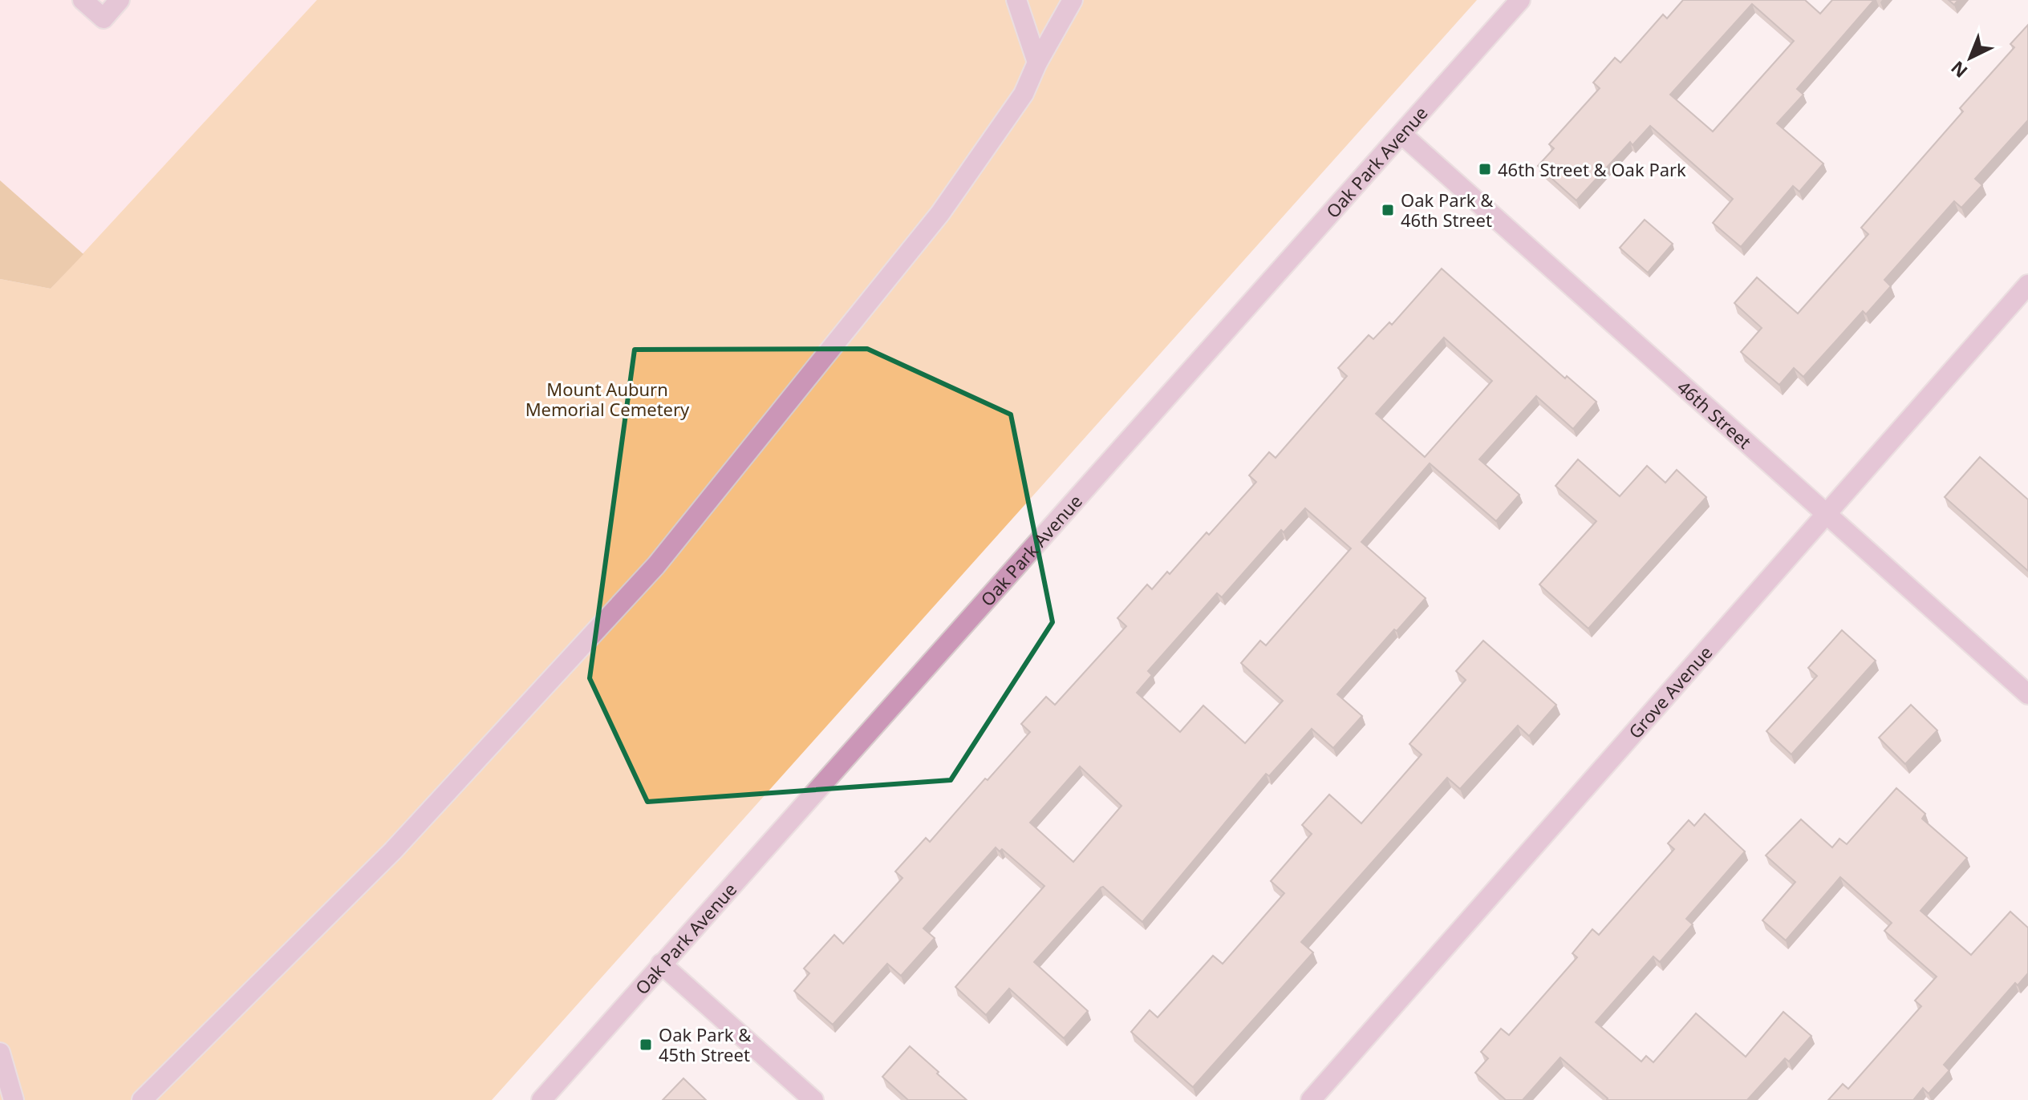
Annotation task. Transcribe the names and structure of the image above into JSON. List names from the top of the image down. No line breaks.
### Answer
{"streets":{"street":["Oak Park Avenue","46th Street","Grove Avenue"]},"crossings":[["Oak Park Avenue","46th Street"],["46th Street","Grove Avenue"]],"parks":["Mount Auburn Memorial Cemetery"],"places":{"transit":["46th Street & Oak Park","Oak Park & 46th Street","Oak Park & 45th Street"]},"north":"bottom left"}
